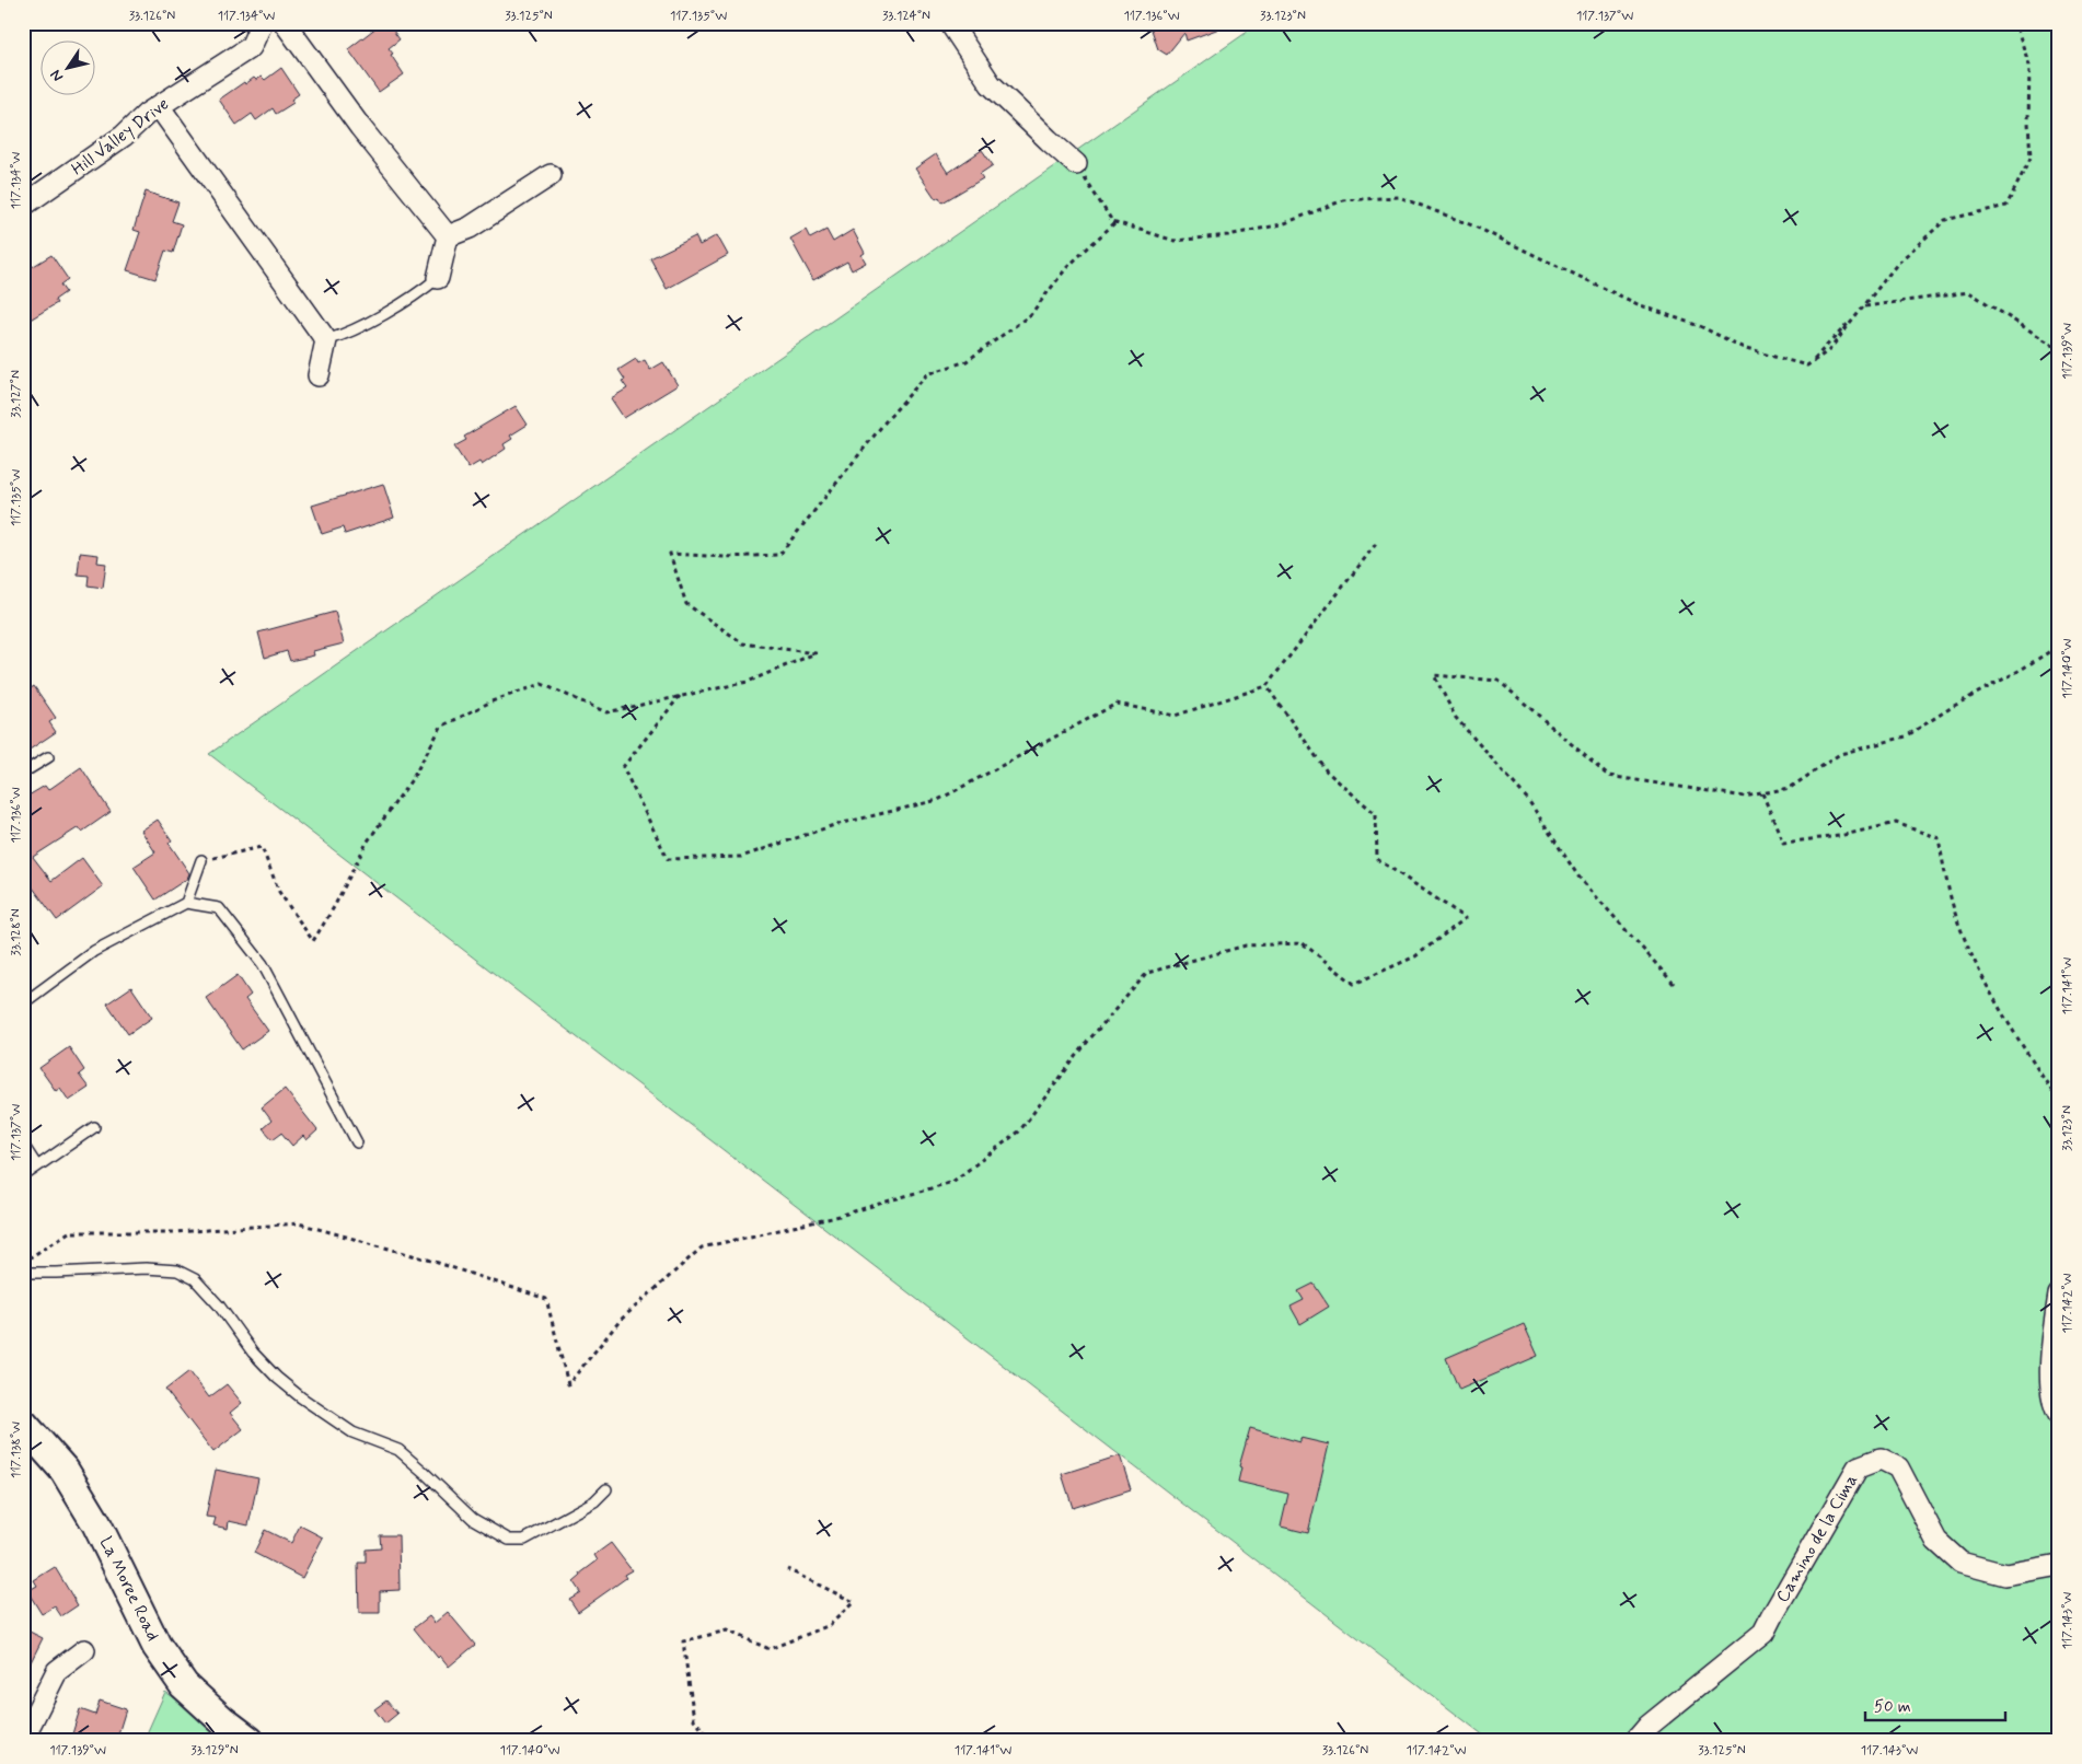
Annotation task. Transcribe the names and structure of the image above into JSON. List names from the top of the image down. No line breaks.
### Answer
{"streets":{"street":["Hill Valley Drive","Camino de la Cima","La Moree Road"]},"scale_bar":"50 m","north":"bottom left","coordinates":["33.126°N","117.134°W","33.125°N","117.135°W","33.124°N","117.136°W","33.123°N","117.137°W","117.139°W","33.127°N","117.140°W","33.128°N","117.141°W","117.142°W","117.138°W","117.143°W","33.129°N"]}
